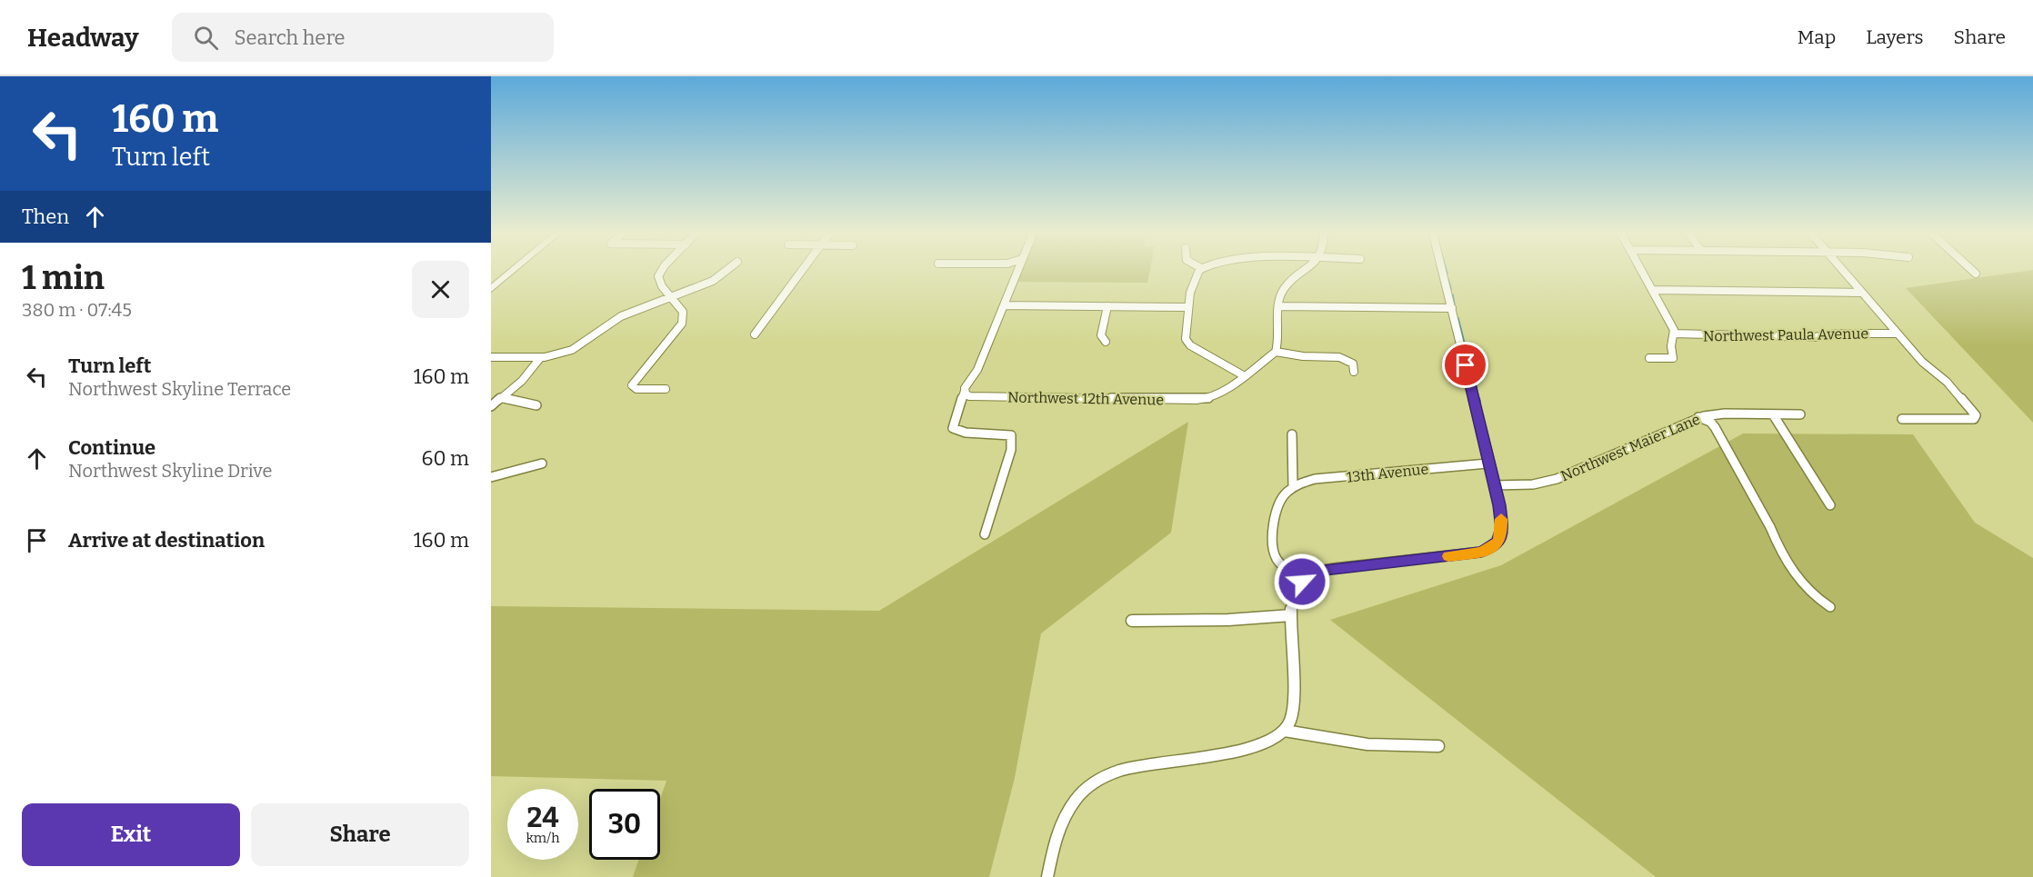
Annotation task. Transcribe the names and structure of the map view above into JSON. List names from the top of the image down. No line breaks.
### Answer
{"streets":{"street":["Northwest Paula Avenue","Northwest 12th Avenue","Northwest Maier Lane","13th Avenue"]},"page":{"header":"Headway","search":"Search here","nav":["Map","Layers","Share"],"turn":["160 m","Turn left"],"then":"Then","heading":["1 min","380 m · 07:45"],"list":[{"name":"Turn left","note":"Northwest Skyline Terrace","value":"160 m"},{"name":"Continue","note":"Northwest Skyline Drive","value":"60 m"},{"name":"Arrive at destination","value":"160 m"}],"speed":"24 km/h","limit":"30","buttons":["Exit","Share"]}}
